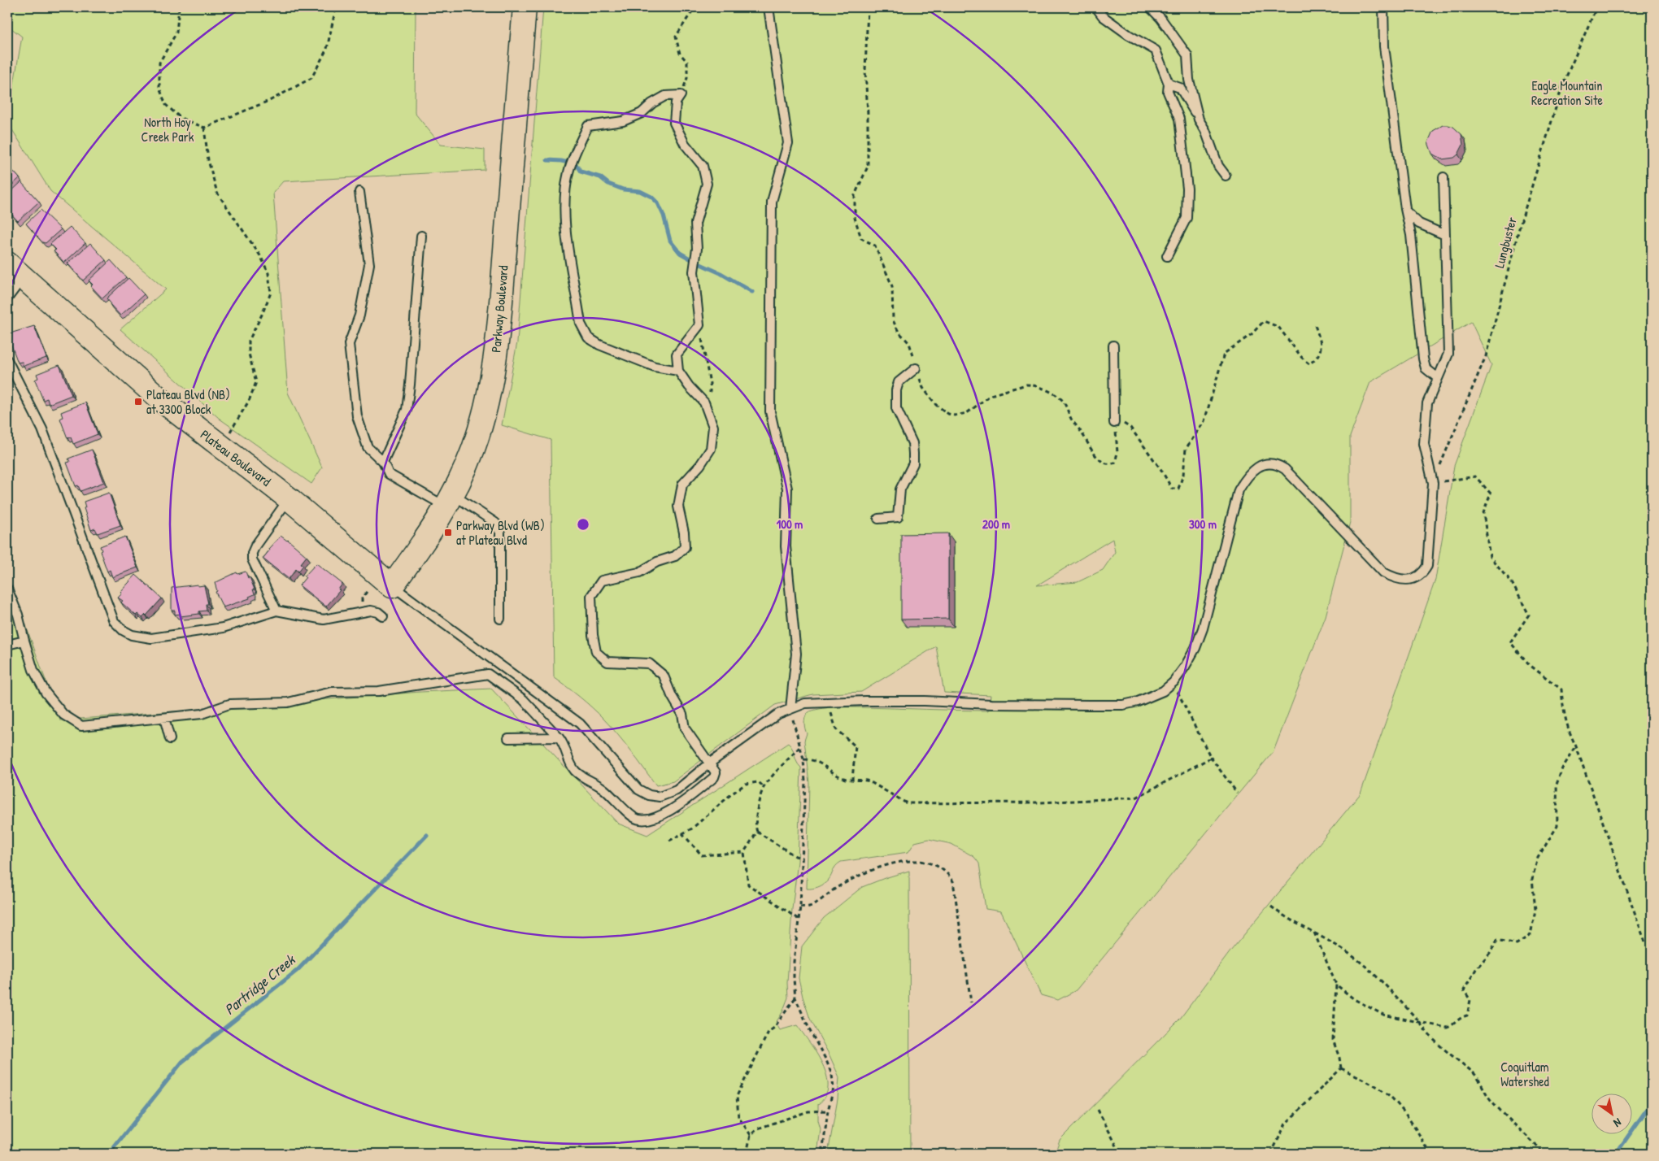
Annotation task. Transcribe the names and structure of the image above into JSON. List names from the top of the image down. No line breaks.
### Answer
{"streets":{"street":["Parkway Boulevard","Plateau Boulevard"],"path":["Lungbuster"]},"crossings":[["Parkway Boulevard","Plateau Boulevard"]],"water":["Partridge Creek"],"parks":["Eagle Mountain Recreation Site","North Hoy Creek Park","Coquitlam Watershed"],"places":{"transit":["Plateau Blvd (NB) at 3300 Block","Parkway Blvd (WB) at Plateau Blvd"]},"north":"bottom right","rings":["100 m","200 m","300 m"]}
